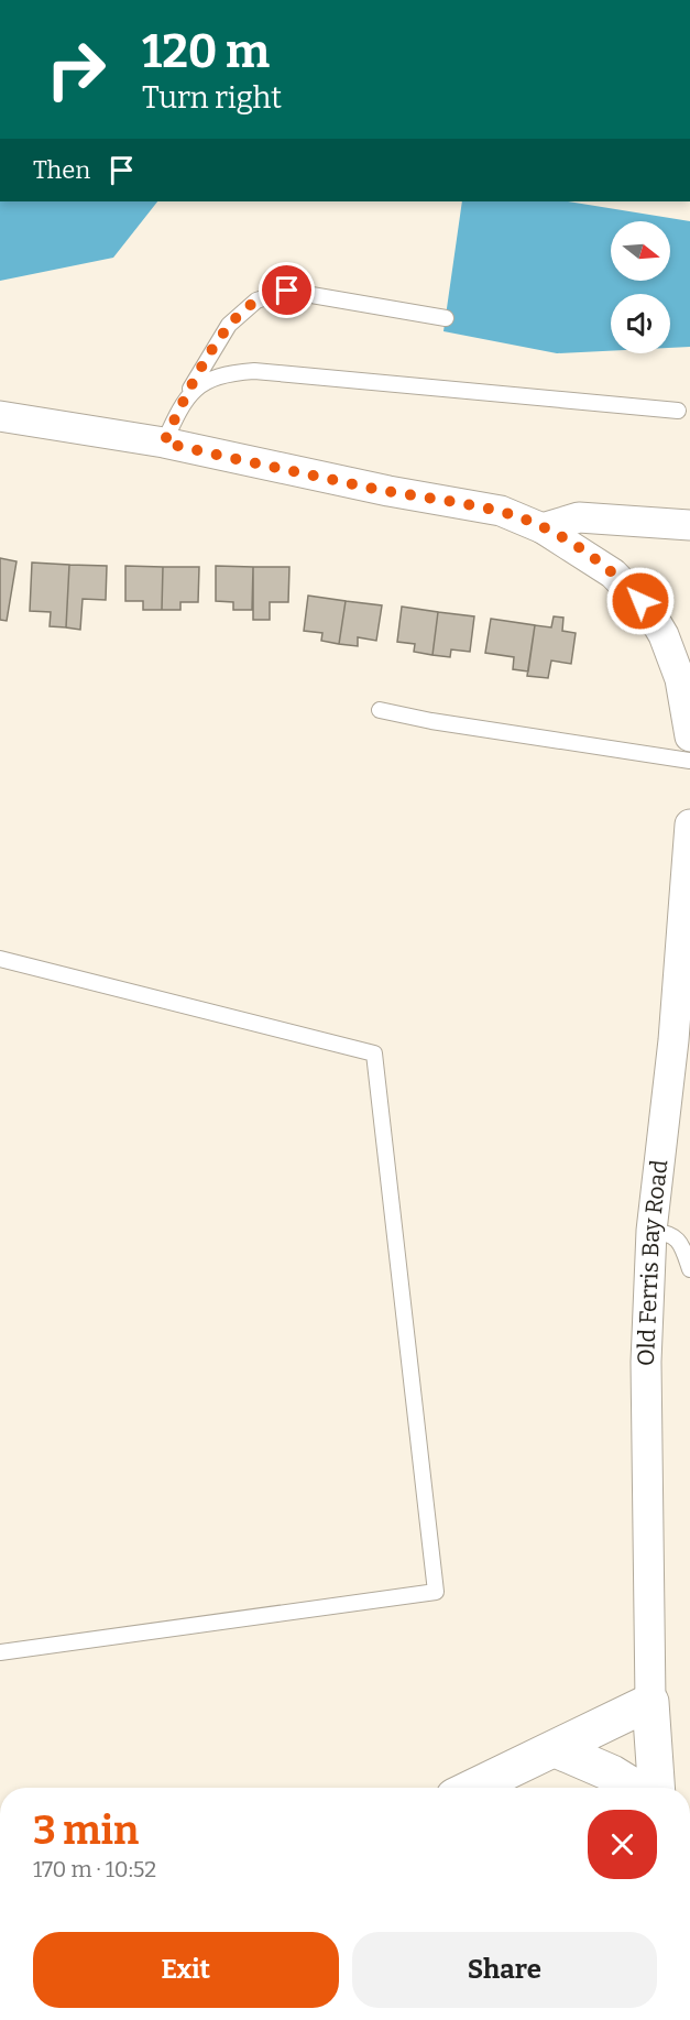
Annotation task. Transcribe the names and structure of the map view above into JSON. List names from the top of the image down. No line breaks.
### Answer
{"streets":{"street":["Old Ferris Bay Road"]},"north":"right","page":{"turn":["120 m","Turn right"],"then":"Then","heading":["3 min","170 m · 10:52"],"buttons":["Exit","Share"]}}
